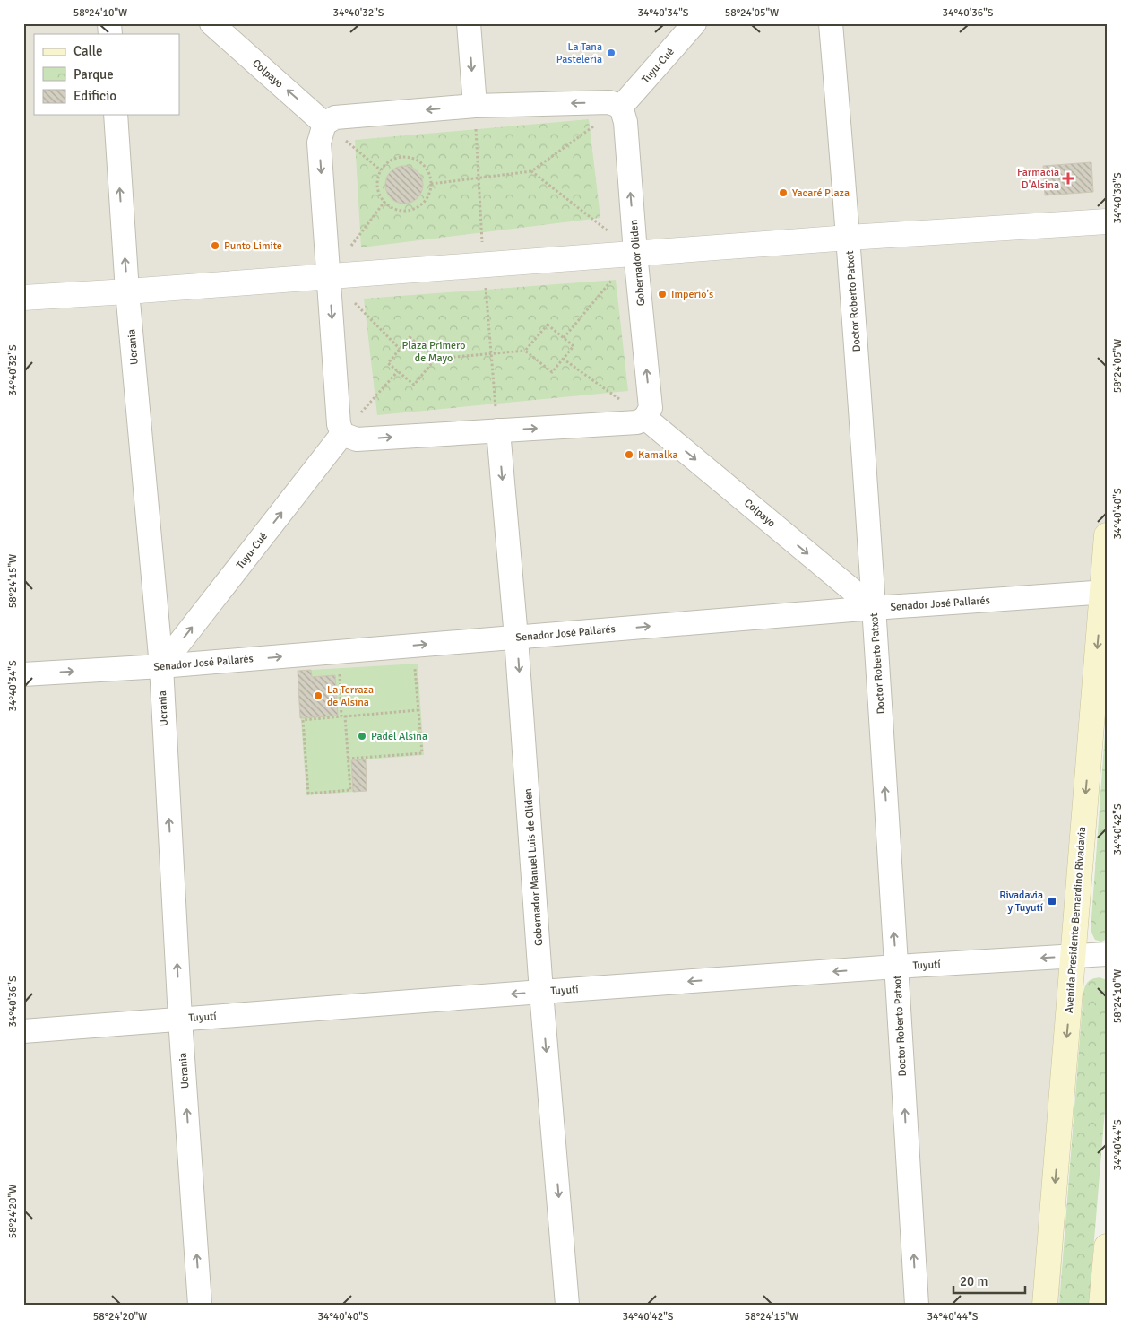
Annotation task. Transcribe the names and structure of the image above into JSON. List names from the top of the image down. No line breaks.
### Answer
{"streets":{"main road":["Avenida Presidente Bernardino Rivadavia"],"street":["Tuyu-Cué","Colpayo","Gobernador Oliden","Doctor Roberto Patxot","Ucrania","Senador José Pallarés","Gobernador Manuel Luis de Oliden","Tuyutí"]},"crossings":[["Tuyu-Cué","Gobernador Oliden"],["Tuyu-Cué","Ucrania"],["Tuyu-Cué","Senador José Pallarés"],["Colpayo","Gobernador Oliden"],["Colpayo","Doctor Roberto Patxot"],["Colpayo","Senador José Pallarés"],["Doctor Roberto Patxot","Senador José Pallarés"],["Doctor Roberto Patxot","Tuyutí"],["Ucrania","Senador José Pallarés"],["Ucrania","Tuyutí"],["Senador José Pallarés","Gobernador Manuel Luis de Oliden"],["Senador José Pallarés","Avenida Presidente Bernardino Rivadavia"],["Gobernador Manuel Luis de Oliden","Tuyutí"],["Avenida Presidente Bernardino Rivadavia","Tuyutí"]],"one_way":["Tuyu-Cué","Gobernador Oliden","Doctor Roberto Patxot","Ucrania","Gobernador Manuel Luis de Oliden","Avenida Presidente Bernardino Rivadavia","Tuyutí"],"parks":["Plaza Primero de Mayo"],"places":{"other":["La Tana Pasteleria","Yacaré Plaza","Punto Limite","Imperio's","Kamalka","La Terraza de Alsina","Padel Alsina"],"health":["Farmacia D'Alsina"],"transit":["Rivadavia y Tuyutí"]},"legend":["Calle","Parque","Edificio"],"scale_bar":"20 m","coordinates":["58°24'10\"W","34°40'32\"S","34°40'34\"S","58°24'05\"W","34°40'36\"S","34°40'38\"S","34°40'40\"S","58°24'15\"W","34°40'42\"S","34°40'44\"S","58°24'20\"W"]}
